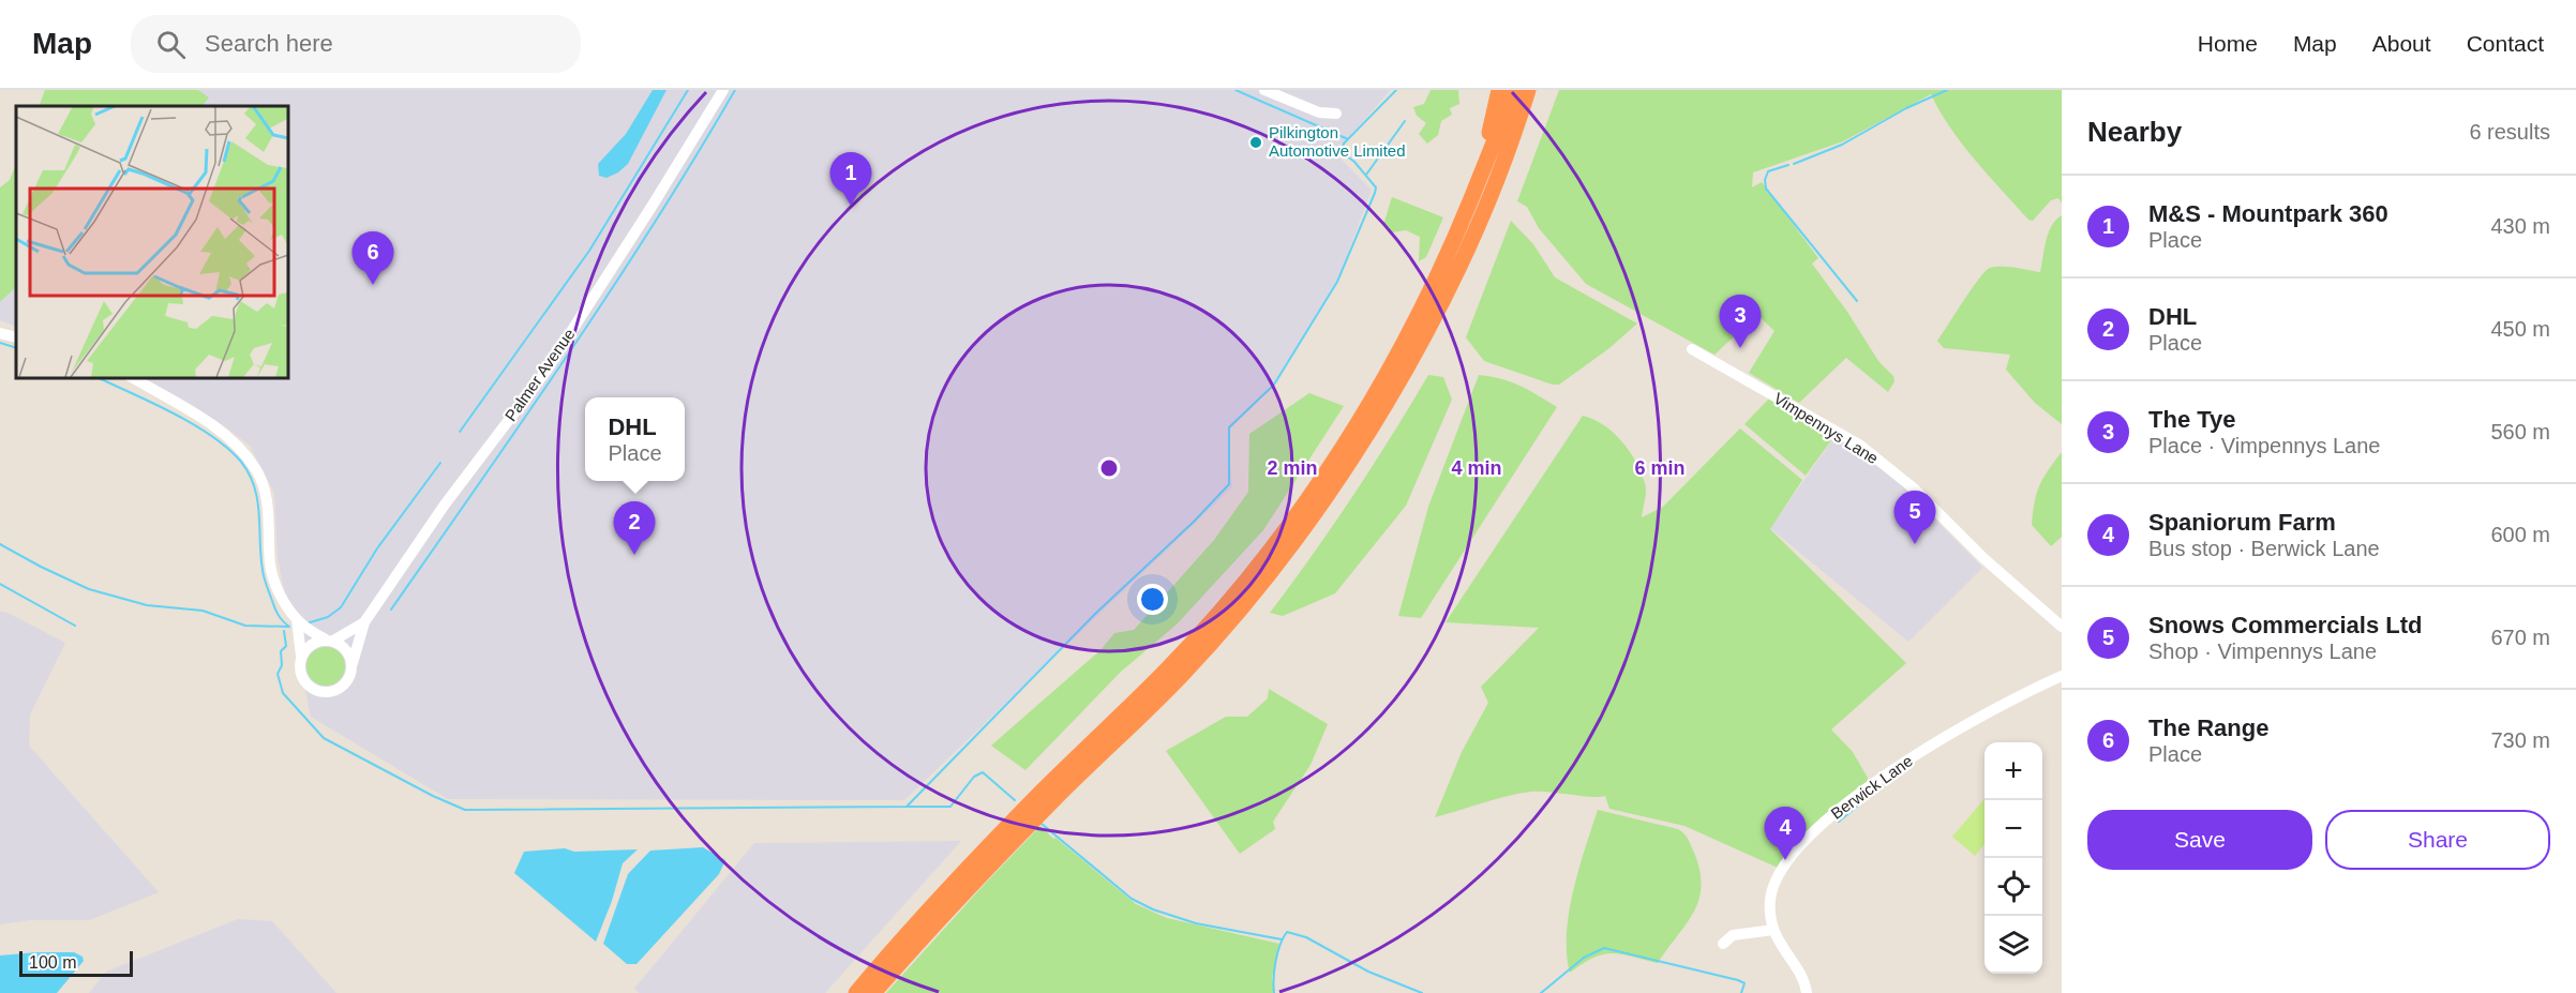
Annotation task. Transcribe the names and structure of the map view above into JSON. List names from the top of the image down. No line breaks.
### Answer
{"streets":{"street":["Palmer Avenue","Vimpennys Lane","Berwick Lane"]},"places":["Pilkington Automotive Limited"],"scale_bar":"100 m","page":{"header":"Map","search":"Search here","nav":["Home","Map","About","Contact"],"heading":["Nearby","6 results"],"pins":["1","6","3","5","2","4"],"list":[{"mark":"1","name":"M&S - Mountpark 360","note":"Place","value":"430 m"},{"mark":"2","name":"DHL","note":"Place","value":"450 m"},{"mark":"3","name":"The Tye","note":"Place · Vimpennys Lane","value":"560 m"},{"mark":"4","name":"Spaniorum Farm","note":"Bus stop · Berwick Lane","value":"600 m"},{"mark":"5","name":"Snows Commercials Ltd","note":"Shop · Vimpennys Lane","value":"670 m"},{"mark":"6","name":"The Range","note":"Place","value":"730 m"}],"popup":["DHL","Place"],"map_buttons":["+","−"],"buttons":["Save","Share"],"scale":"100 m"},"rings":["2 min","4 min","6 min"]}
